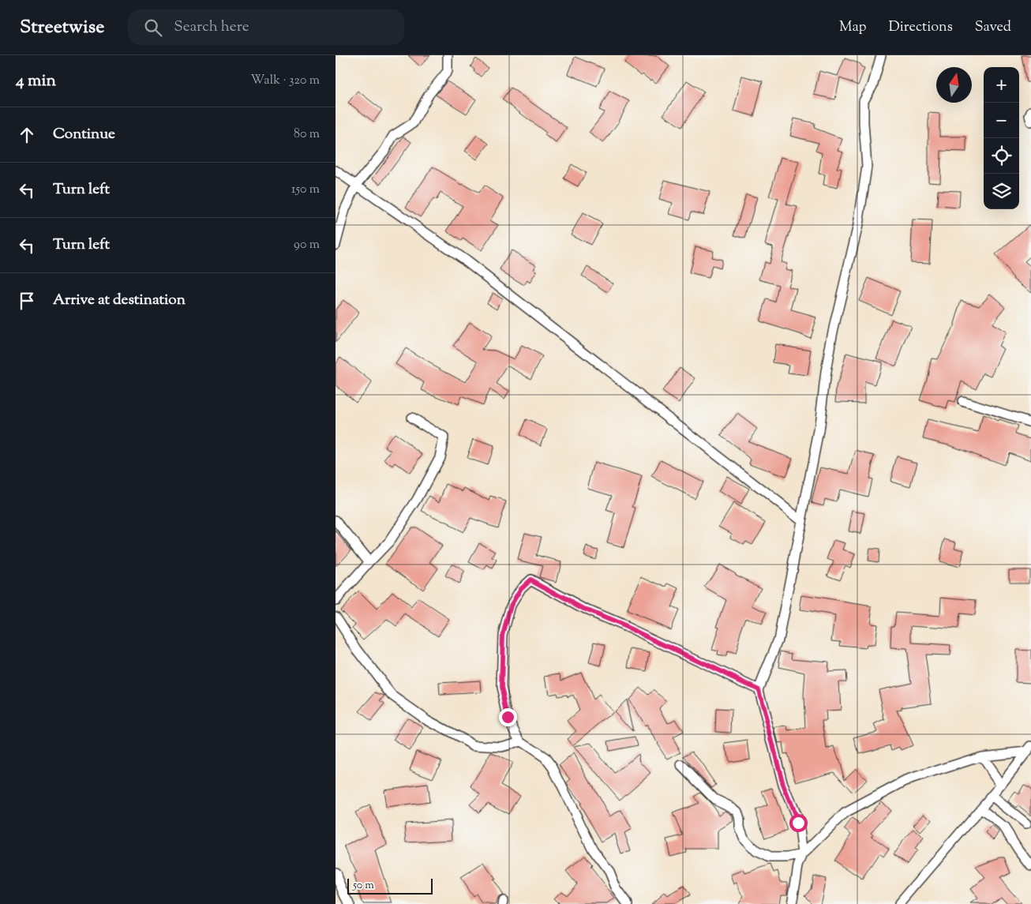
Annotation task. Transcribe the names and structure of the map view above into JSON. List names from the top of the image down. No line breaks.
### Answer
{"scale_bar":"50 m","north":"top","page":{"header":"Streetwise","search":"Search here","nav":["Map","Directions","Saved"],"heading":["4 min","Walk · 320 m"],"map_buttons":["+","−"],"list":[["Continue","80 m"],["Turn left","150 m"],["Turn left","90 m"],"Arrive at destination"],"scale":"50 m"}}
